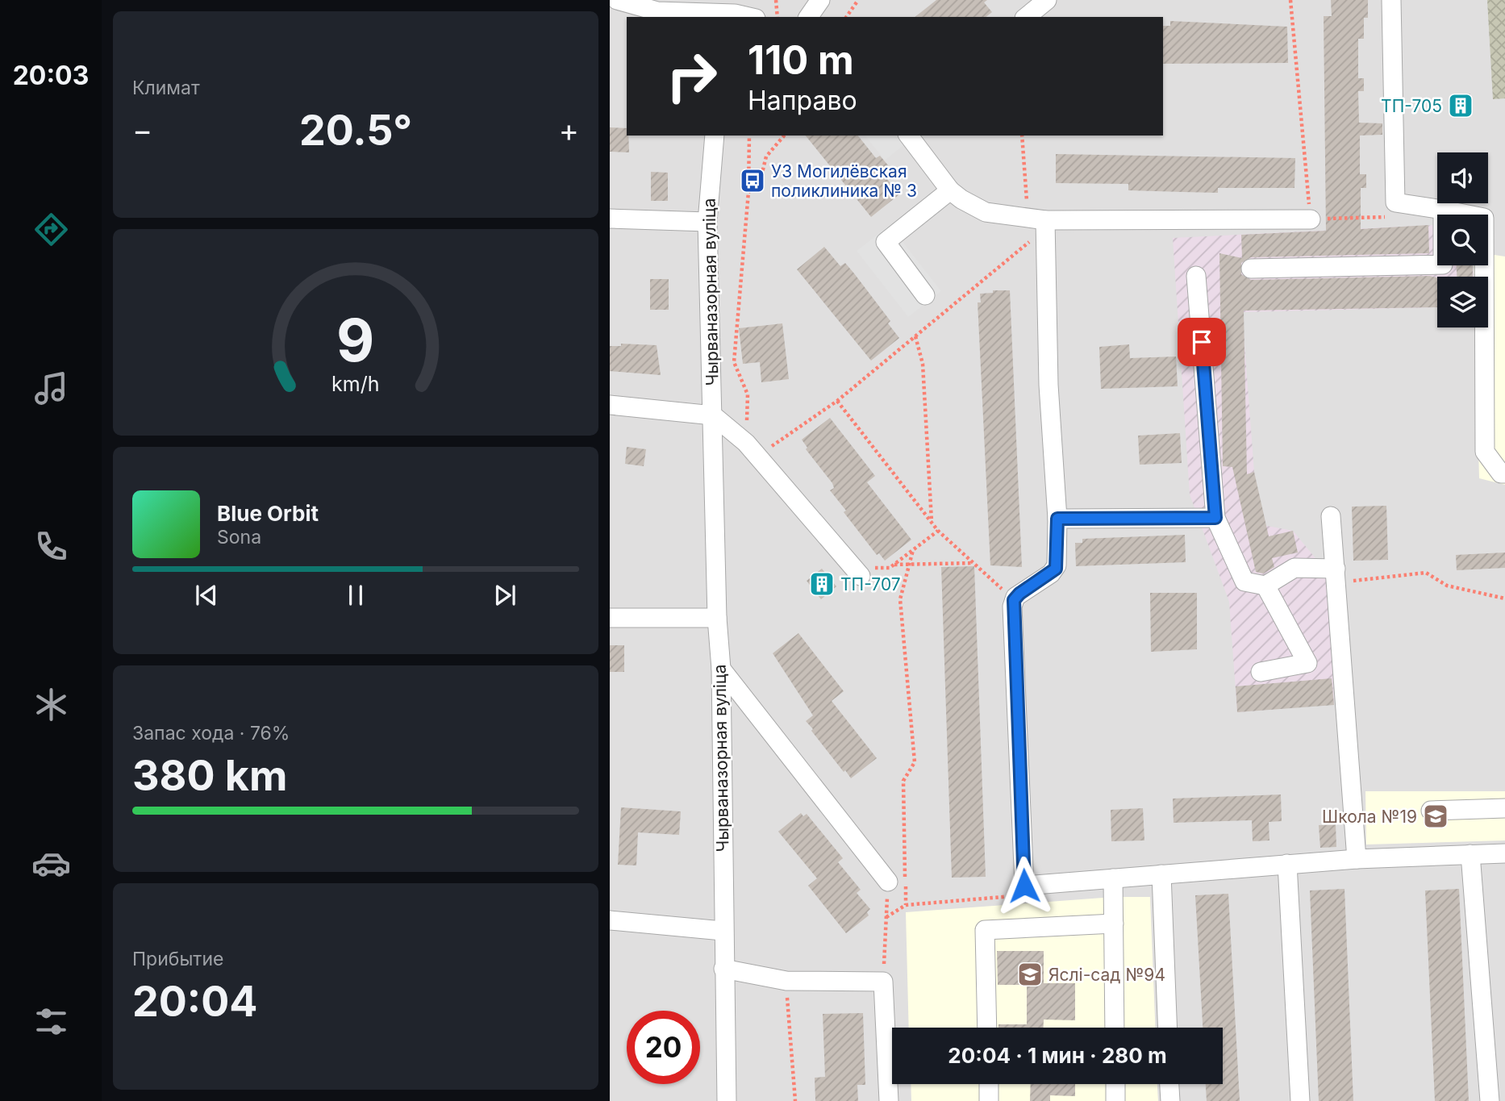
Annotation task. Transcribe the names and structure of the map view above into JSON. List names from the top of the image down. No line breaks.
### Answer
{"streets":{"street":["Чырваназорная вуліца"]},"places":{"building":["ТП-705","ТП-707"],"bus stop":["УЗ Могилёвская поликлиника № 3"],"school or university":["Школа №19","Яслі-сад №94"]},"page":{"tabs":"20:03","tile":["Климат",["Запас хода · 76%","380 km"],["Прибытие","20:04"]],"turn":["110 m","Направо"],"heat":["−","20.5°","+"],"song":["Blue Orbit","Sona"],"limit":"20","trip":"20:04 · 1 мин · 280 m","gauge":["9","km/h"]}}
